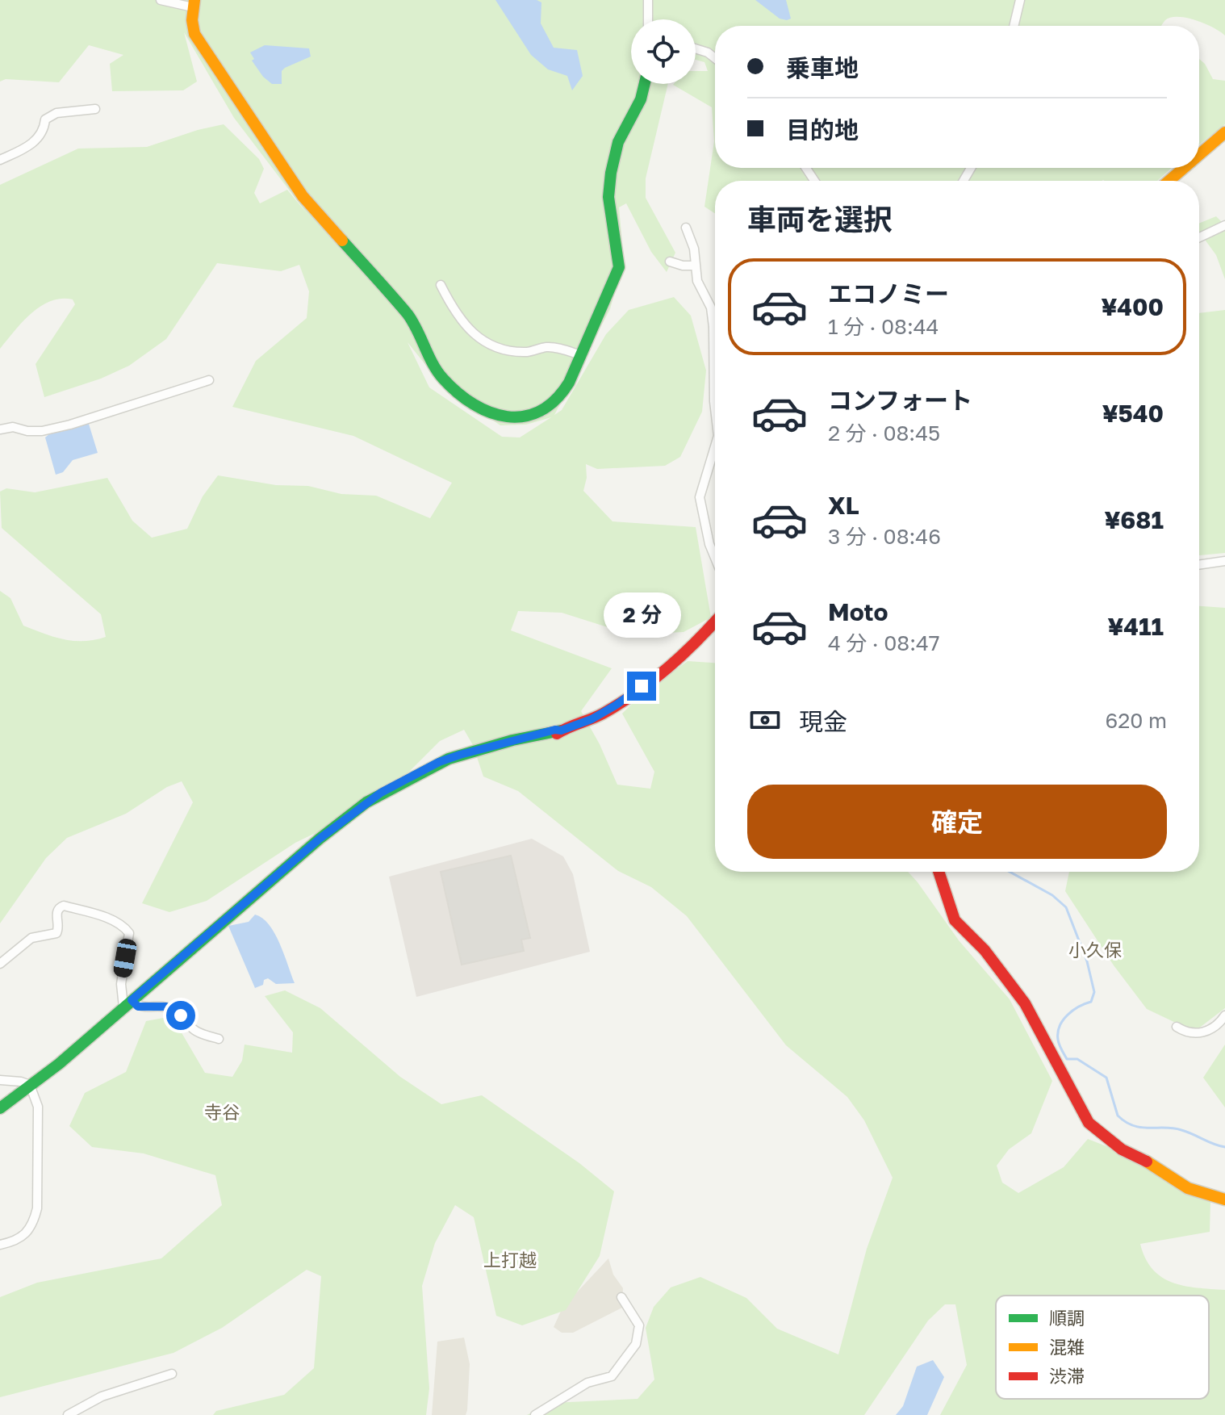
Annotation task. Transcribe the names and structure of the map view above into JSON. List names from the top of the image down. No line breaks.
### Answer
{"districts":["小久保","寺谷","上打越"],"legend":["順調","混雑","渋滞"],"page":{"banner":["乗車地","目的地"],"heading":"車両を選択","list":[{"name":"エコノミー","note":"1 分 · 08:44","value":"¥400"},{"name":"コンフォート","note":"2 分 · 08:45","value":"¥540"},{"name":"XL","note":"3 分 · 08:46","value":"¥681"},{"name":"Moto","note":"4 分 · 08:47","value":"¥411"}],"bubble":"2 分","pay":["現金","620 m"],"buttons":"確定"}}
